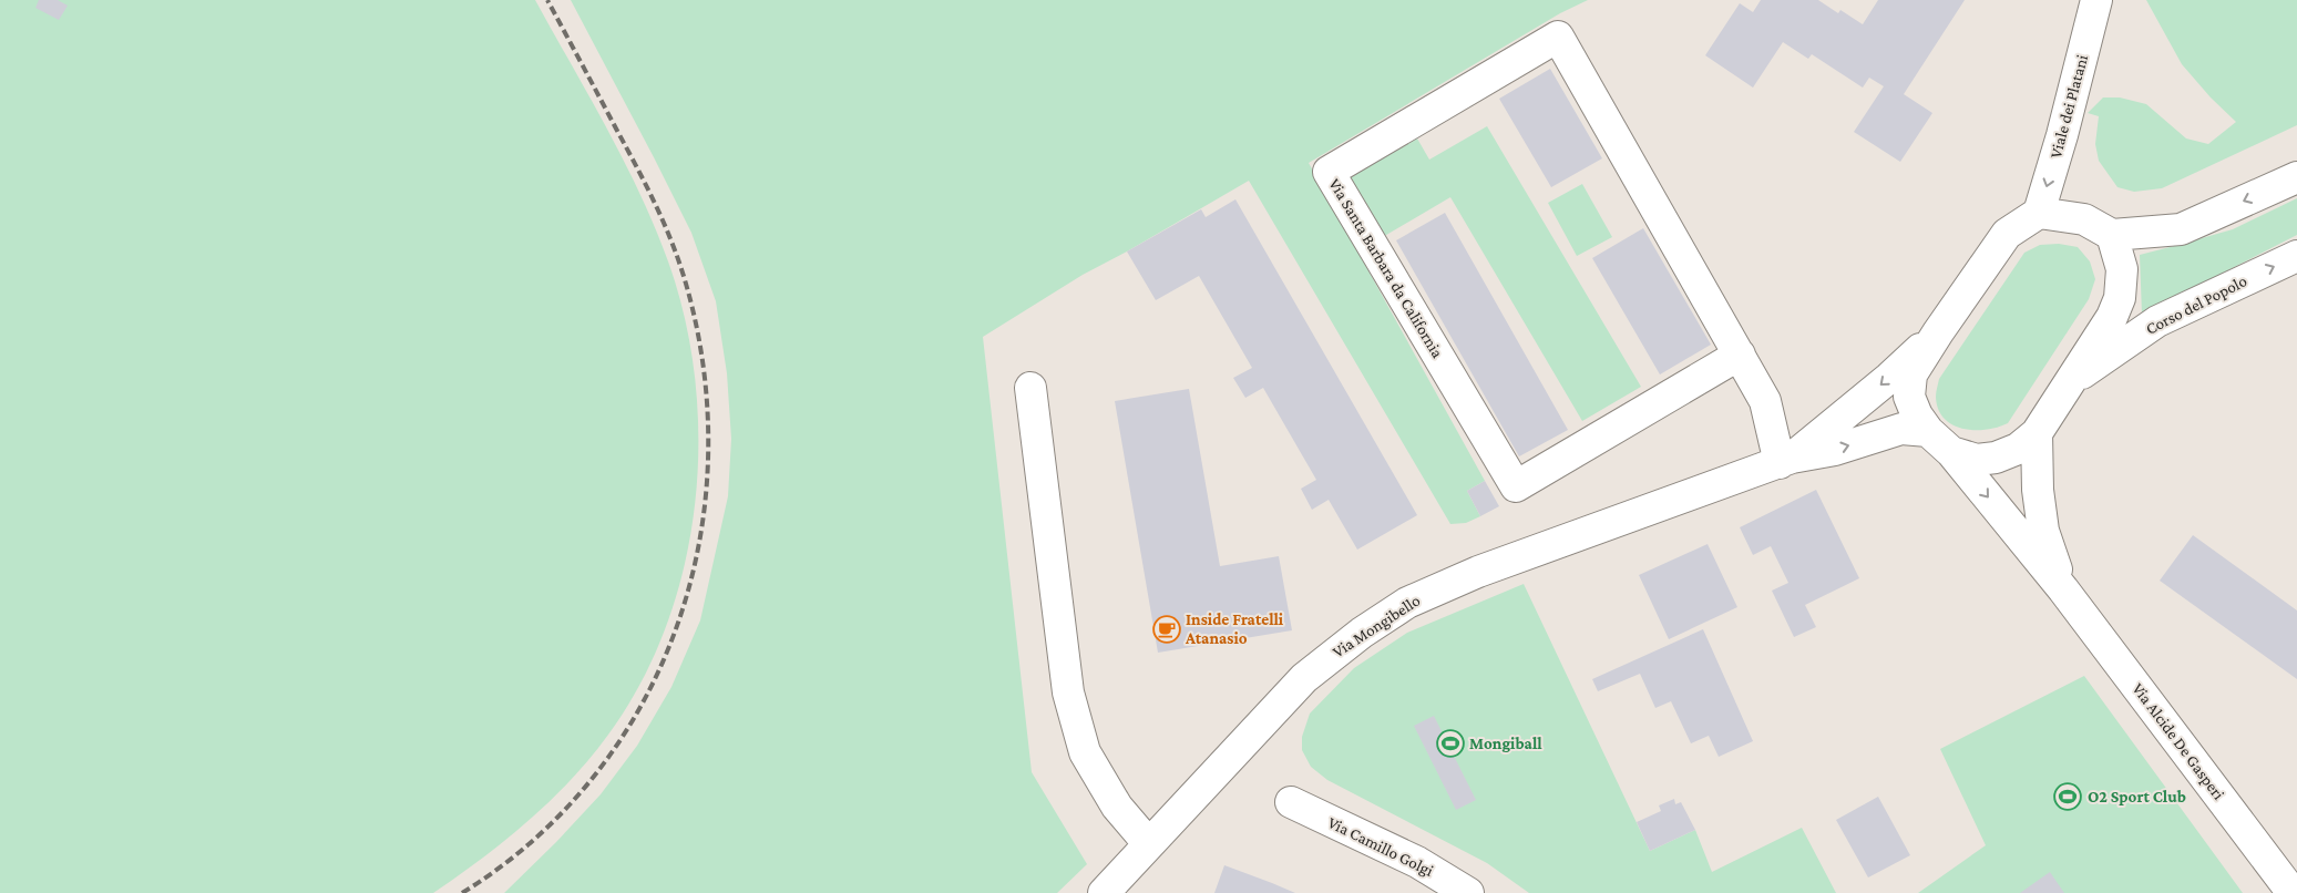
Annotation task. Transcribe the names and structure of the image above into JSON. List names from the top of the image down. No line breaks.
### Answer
{"streets":{"street":["Viale dei Platani","Via Santa Barbara da California","Corso del Popolo","Via Mongibello","Via Alcide De Gasperi","Via Camillo Golgi"]},"crossings":[["Via Santa Barbara da California","Via Mongibello"]],"one_way":["Viale dei Platani"],"places":{"cafe":["Inside Fratelli Atanasio"],"sports":["Mongiball","O2 Sport Club"]}}
